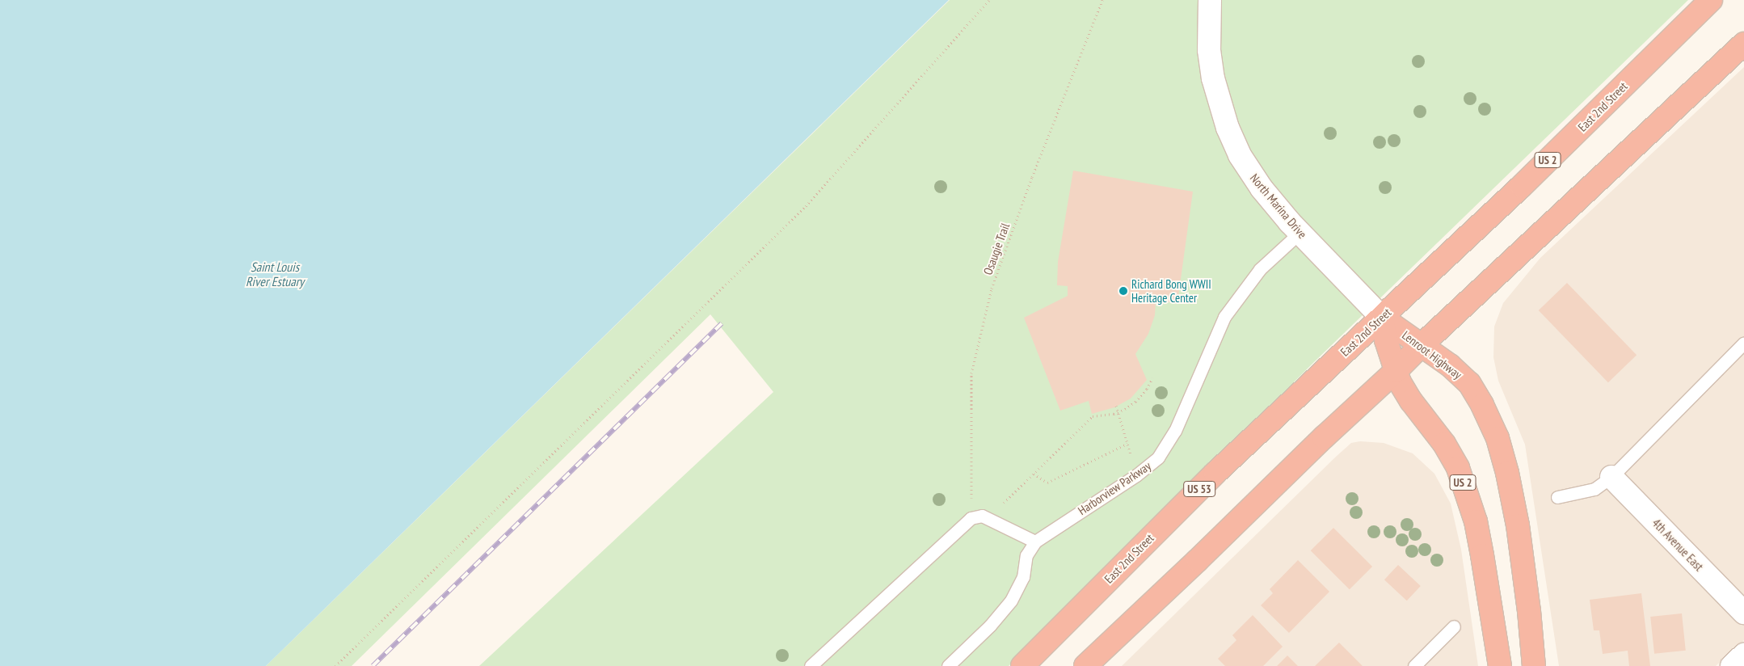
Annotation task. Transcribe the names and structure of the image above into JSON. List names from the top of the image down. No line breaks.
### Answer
{"streets":{"highway":["East 2nd Street","US 2","Lenroot Highway","US 53"],"street":["North Marina Drive","4th Avenue East"],"lane":["Harborview Parkway"],"path":["Osaugie Trail"]},"crossings":[["East 2nd Street","North Marina Drive"],["East 2nd Street","Lenroot Highway"],["North Marina Drive","Lenroot Highway"],["North Marina Drive","Harborview Parkway"]],"water":["Saint Louis River Estuary"],"places":["Richard Bong WWII Heritage Center"]}
